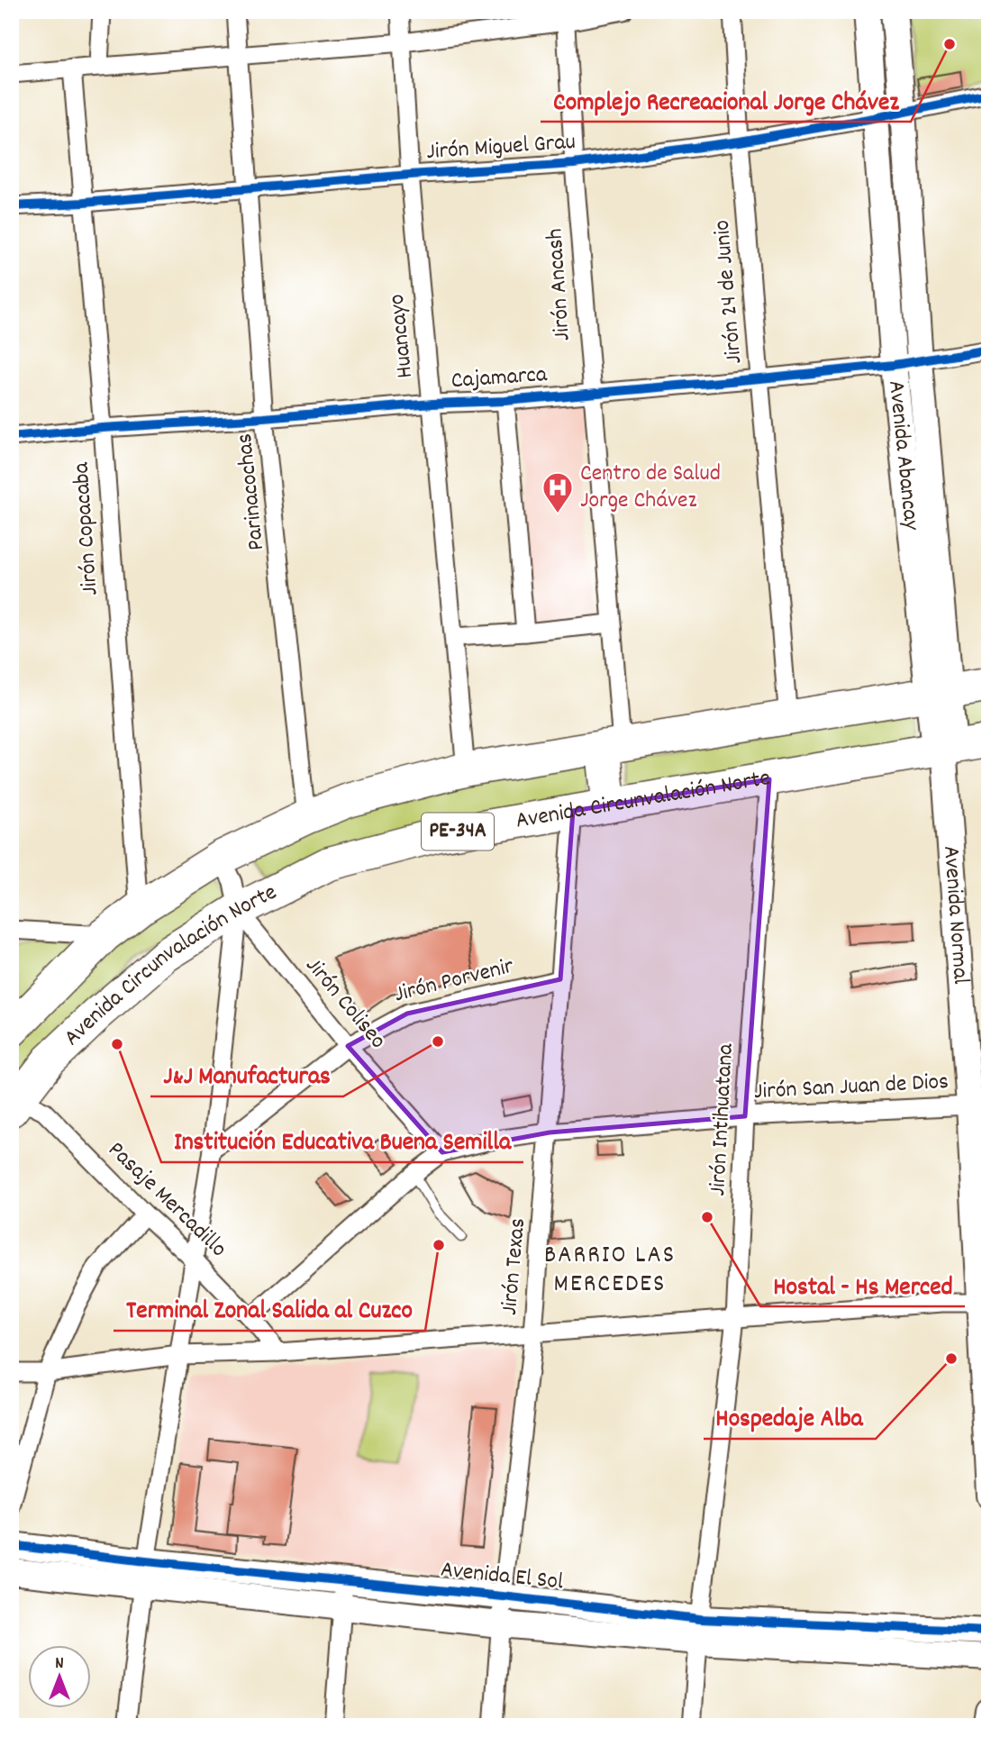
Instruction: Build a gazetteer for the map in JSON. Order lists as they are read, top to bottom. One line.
{"streets":{"highway":["Avenida Circunvalación Norte","PE-34A"],"street":["Jirón Miguel Grau","Jirón Ancash","Jirón 24 de Junio","Huancayo","Cajamarca","Avenida Abancay","Parinacochas","Jirón Copacaba","Avenida Normal","Jirón Porvenir","Jirón Coliseo","Jirón San Juan de Dios","Jirón Intihuatana","Pasaje Mercadillo","Jirón Texas","Avenida El Sol"]},"crossings":[["Jirón Miguel Grau","Jirón Ancash"],["Jirón Miguel Grau","Jirón 24 de Junio"],["Jirón Miguel Grau","Huancayo"],["Jirón Miguel Grau","Avenida Abancay"],["Jirón Miguel Grau","Parinacochas"],["Jirón Miguel Grau","Jirón Copacaba"],["Jirón Ancash","Cajamarca"],["Jirón Ancash","PE-34A"],["Jirón 24 de Junio","Cajamarca"],["Jirón 24 de Junio","PE-34A"],["Huancayo","Cajamarca"],["Huancayo","PE-34A"],["Cajamarca","Avenida Abancay"],["Cajamarca","Parinacochas"],["Cajamarca","Jirón Copacaba"],["Avenida Abancay","Avenida Circunvalación Norte"],["Avenida Abancay","PE-34A"],["Avenida Abancay","Avenida Normal"],["Parinacochas","PE-34A"],["Jirón Copacaba","PE-34A"],["Avenida Circunvalación Norte","Avenida Normal"],["Avenida Circunvalación Norte","Jirón Coliseo"],["Avenida Circunvalación Norte","Jirón Intihuatana"],["Avenida Circunvalación Norte","Pasaje Mercadillo"],["Avenida Circunvalación Norte","Jirón Texas"],["Avenida Normal","Jirón San Juan de Dios"],["Jirón Porvenir","Jirón Coliseo"],["Jirón Porvenir","Jirón Texas"],["Jirón Coliseo","Jirón San Juan de Dios"],["Jirón San Juan de Dios","Jirón Intihuatana"],["Jirón San Juan de Dios","Pasaje Mercadillo"],["Jirón San Juan de Dios","Jirón Texas"],["Jirón Intihuatana","Avenida El Sol"],["Jirón Texas","Avenida El Sol"]],"districts":["BARRIO LAS MERCEDES"],"places":{"other":["Complejo Recreacional Jorge Chávez","J&J Manufacturas","Institución Educativa Buena Semilla","Hostal - Hs Merced","Terminal Zonal Salida al Cuzco","Hospedaje Alba"],"hospital":["Centro de Salud Jorge Chávez"]},"north":"top"}
